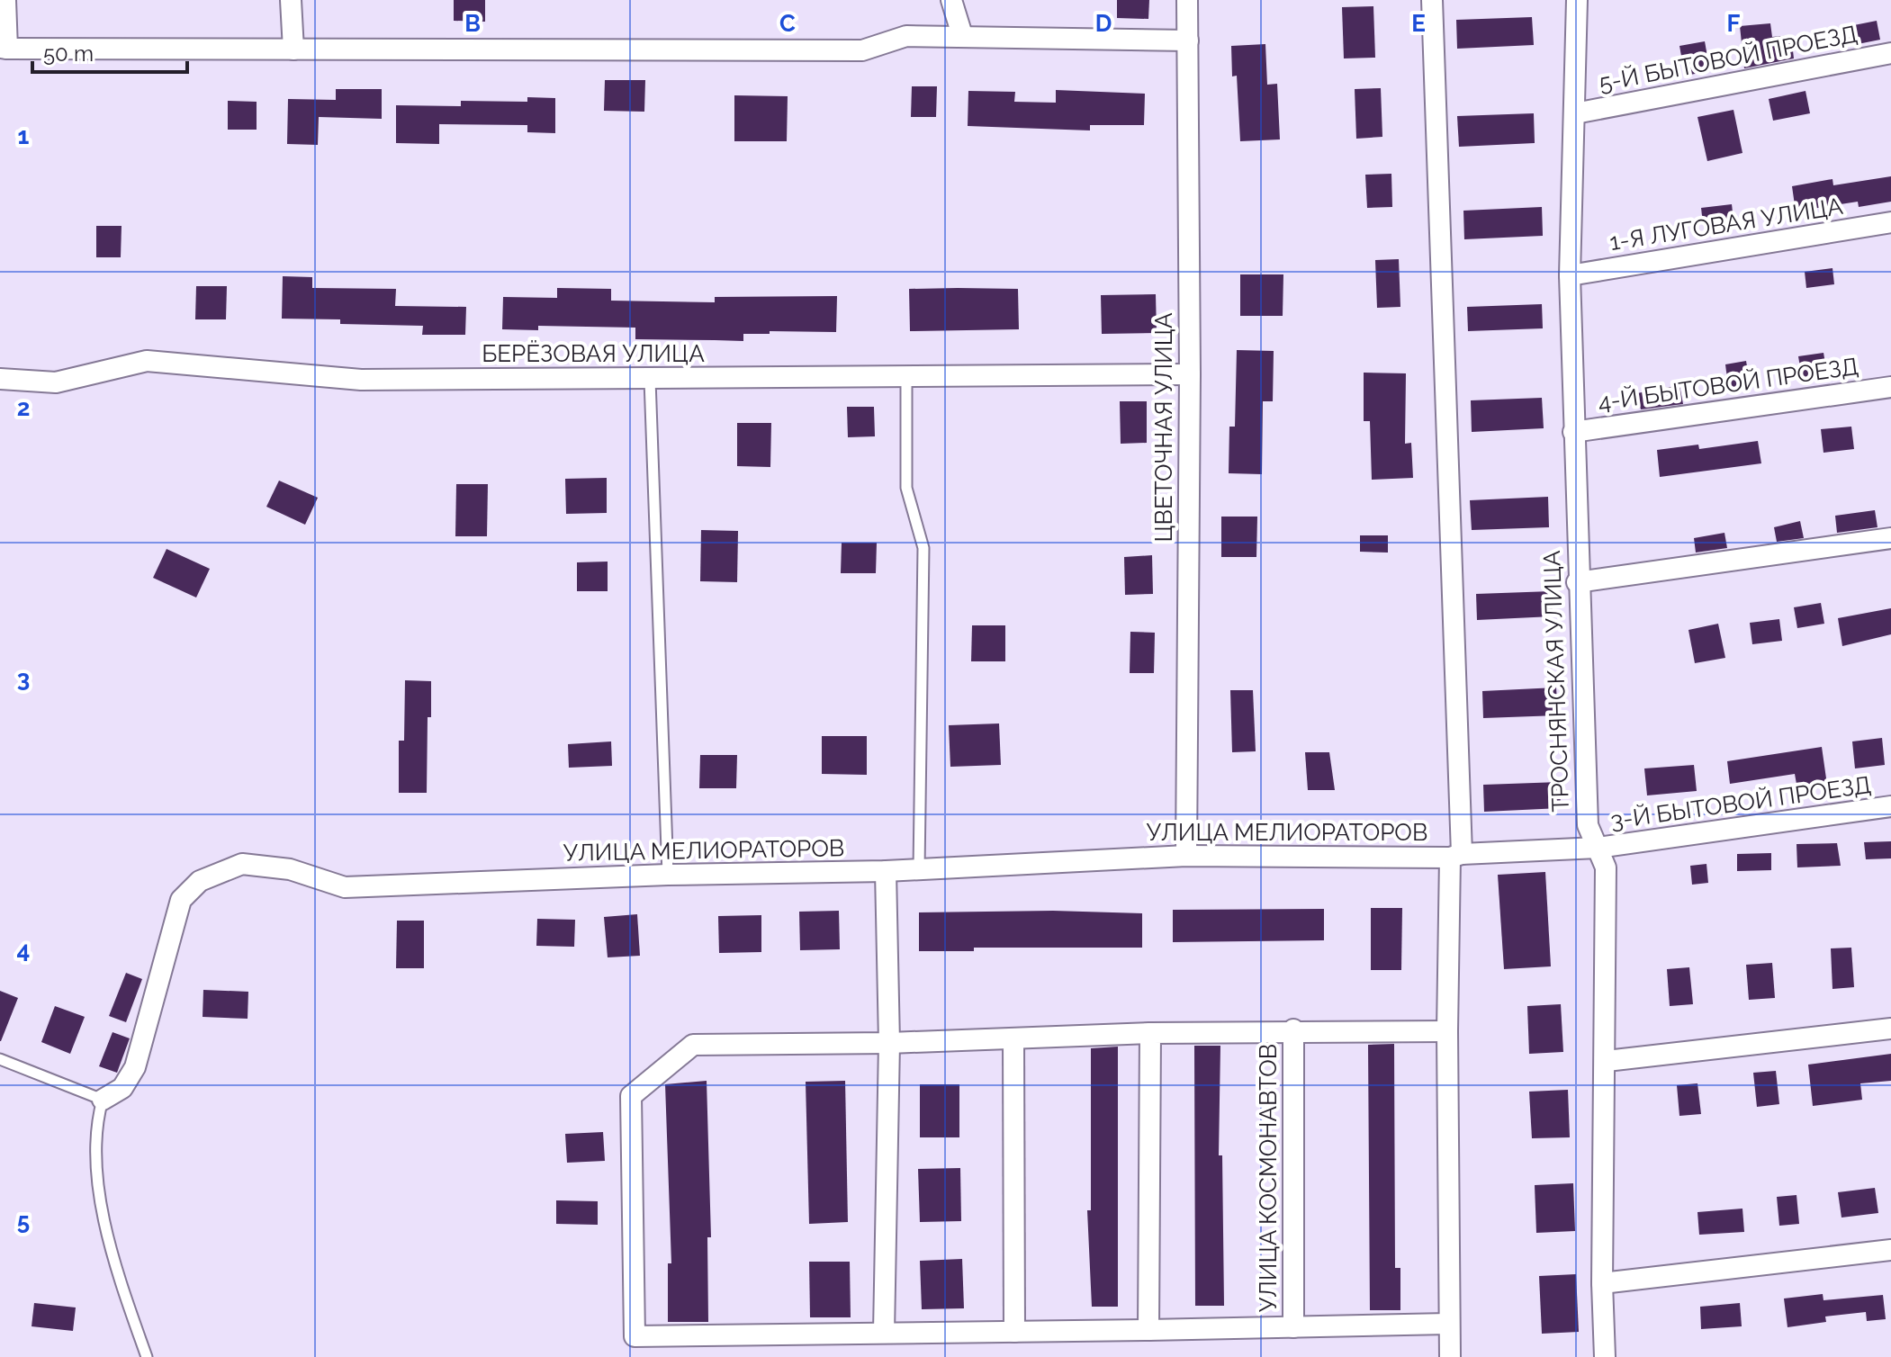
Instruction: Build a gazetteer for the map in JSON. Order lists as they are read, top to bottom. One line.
{"streets":{"street":["5-Й БЫТОВОЙ ПРОЕЗД","1-Я ЛУГОВАЯ УЛИЦА","БЕРЁЗОВАЯ УЛИЦА","4-Й БЫТОВОЙ ПРОЕЗД","ЦВЕТОЧНАЯ УЛИЦА","ТРОСНЯНСКАЯ УЛИЦА","3-Й БЫТОВОЙ ПРОЕЗД","УЛИЦА МЕЛИОРАТОРОВ","УЛИЦА КОСМОНАВТОВ"]},"crossings":[["5-Й БЫТОВОЙ ПРОЕЗД","ТРОСНЯНСКАЯ УЛИЦА"],["1-Я ЛУГОВАЯ УЛИЦА","ТРОСНЯНСКАЯ УЛИЦА"],["БЕРЁЗОВАЯ УЛИЦА","ЦВЕТОЧНАЯ УЛИЦА"],["4-Й БЫТОВОЙ ПРОЕЗД","ТРОСНЯНСКАЯ УЛИЦА"],["ЦВЕТОЧНАЯ УЛИЦА","УЛИЦА МЕЛИОРАТОРОВ"],["ТРОСНЯНСКАЯ УЛИЦА","3-Й БЫТОВОЙ ПРОЕЗД"],["3-Й БЫТОВОЙ ПРОЕЗД","УЛИЦА МЕЛИОРАТОРОВ"]],"scale_bar":"50 m","grid":{"columns":["B","C","D","E","F"],"rows":["1","2","3","4","5"]}}
